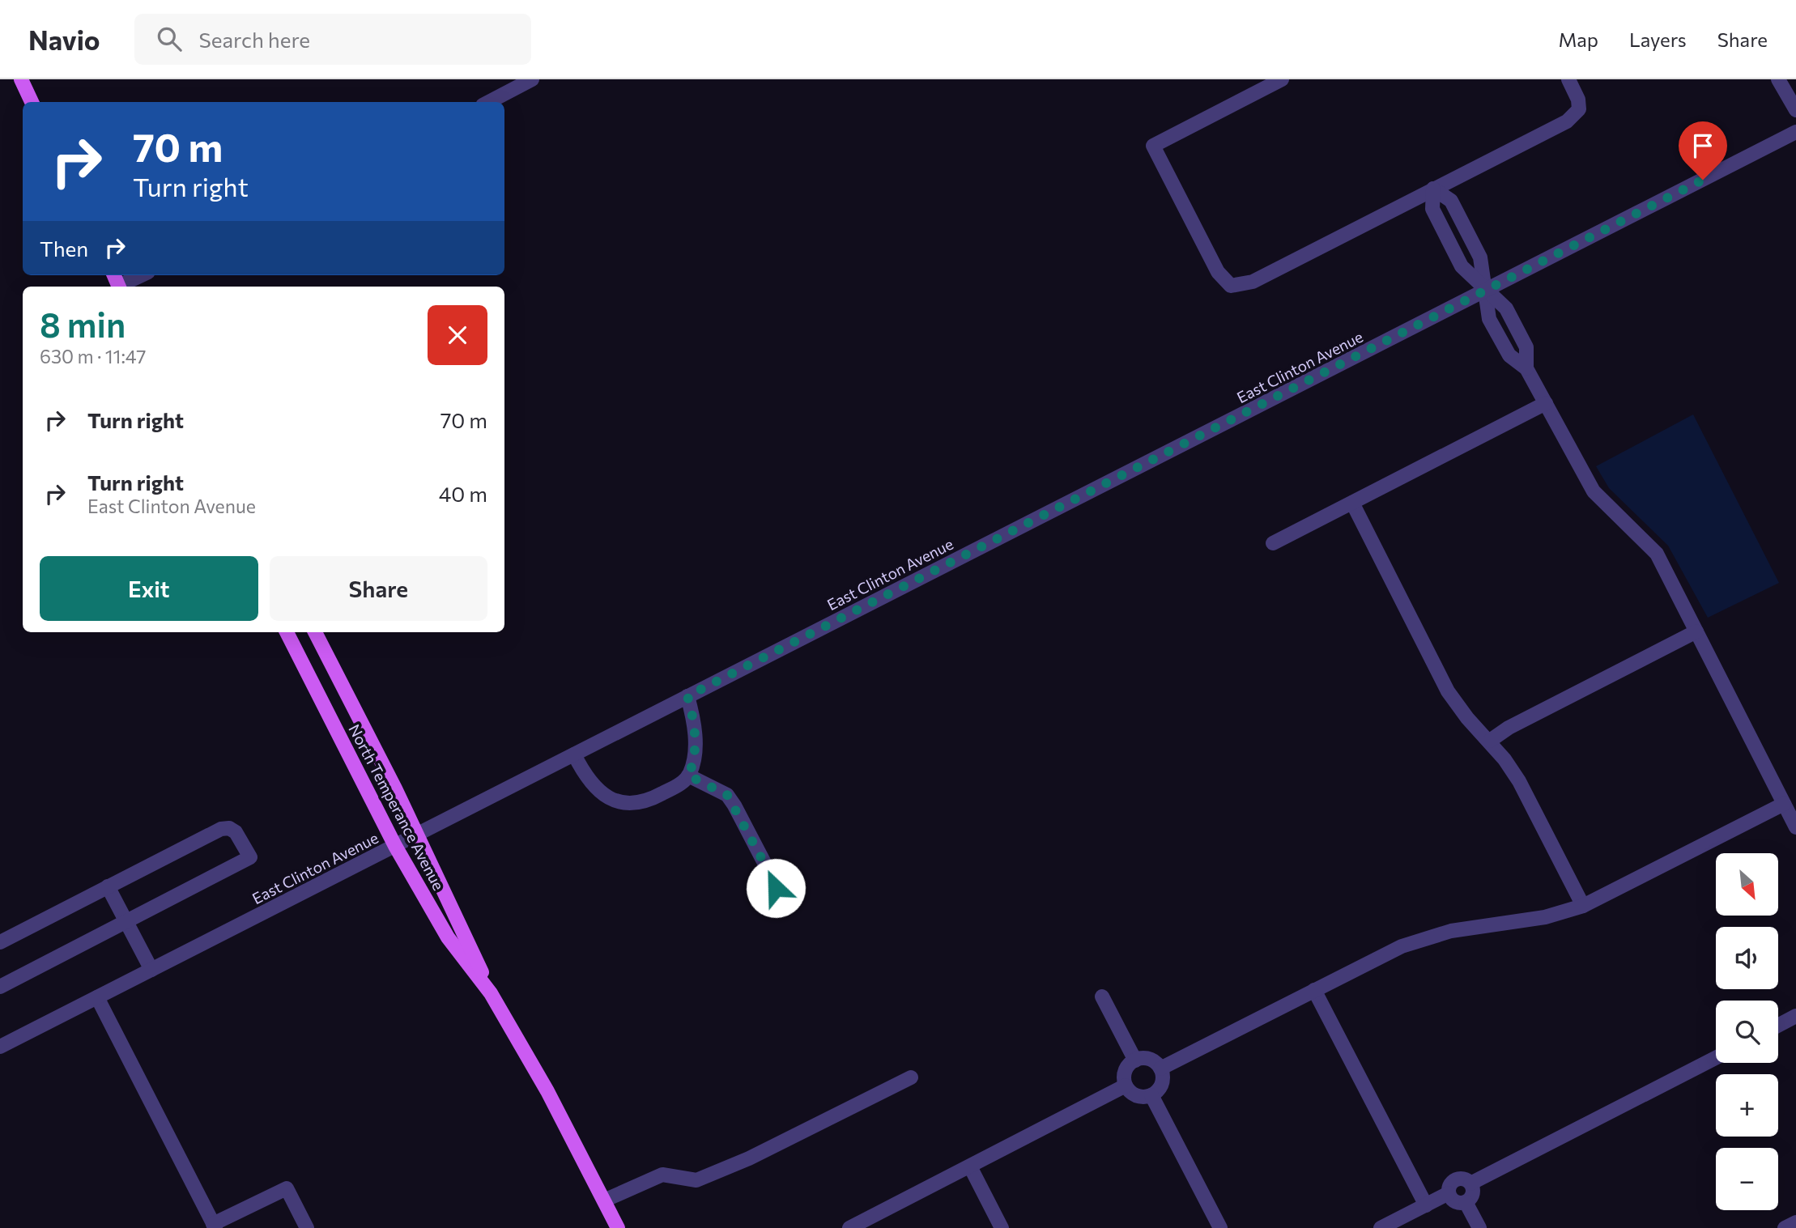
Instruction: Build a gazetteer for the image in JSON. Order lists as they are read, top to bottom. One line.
{"streets":{"main road":["North Temperance Avenue"],"street":["East Clinton Avenue"]},"crossings":[["East Clinton Avenue","North Temperance Avenue"]],"north":"bottom right","page":{"header":"Navio","search":"Search here","nav":["Map","Layers","Share"],"turn":["70 m","Turn right"],"then":"Then","heading":["8 min","630 m · 11:47"],"list":[{"name":"Turn right","value":"70 m"},{"name":"Turn right","note":"East Clinton Avenue","value":"40 m"}],"buttons":["Exit","Share"],"map_buttons":["+","−"]}}
